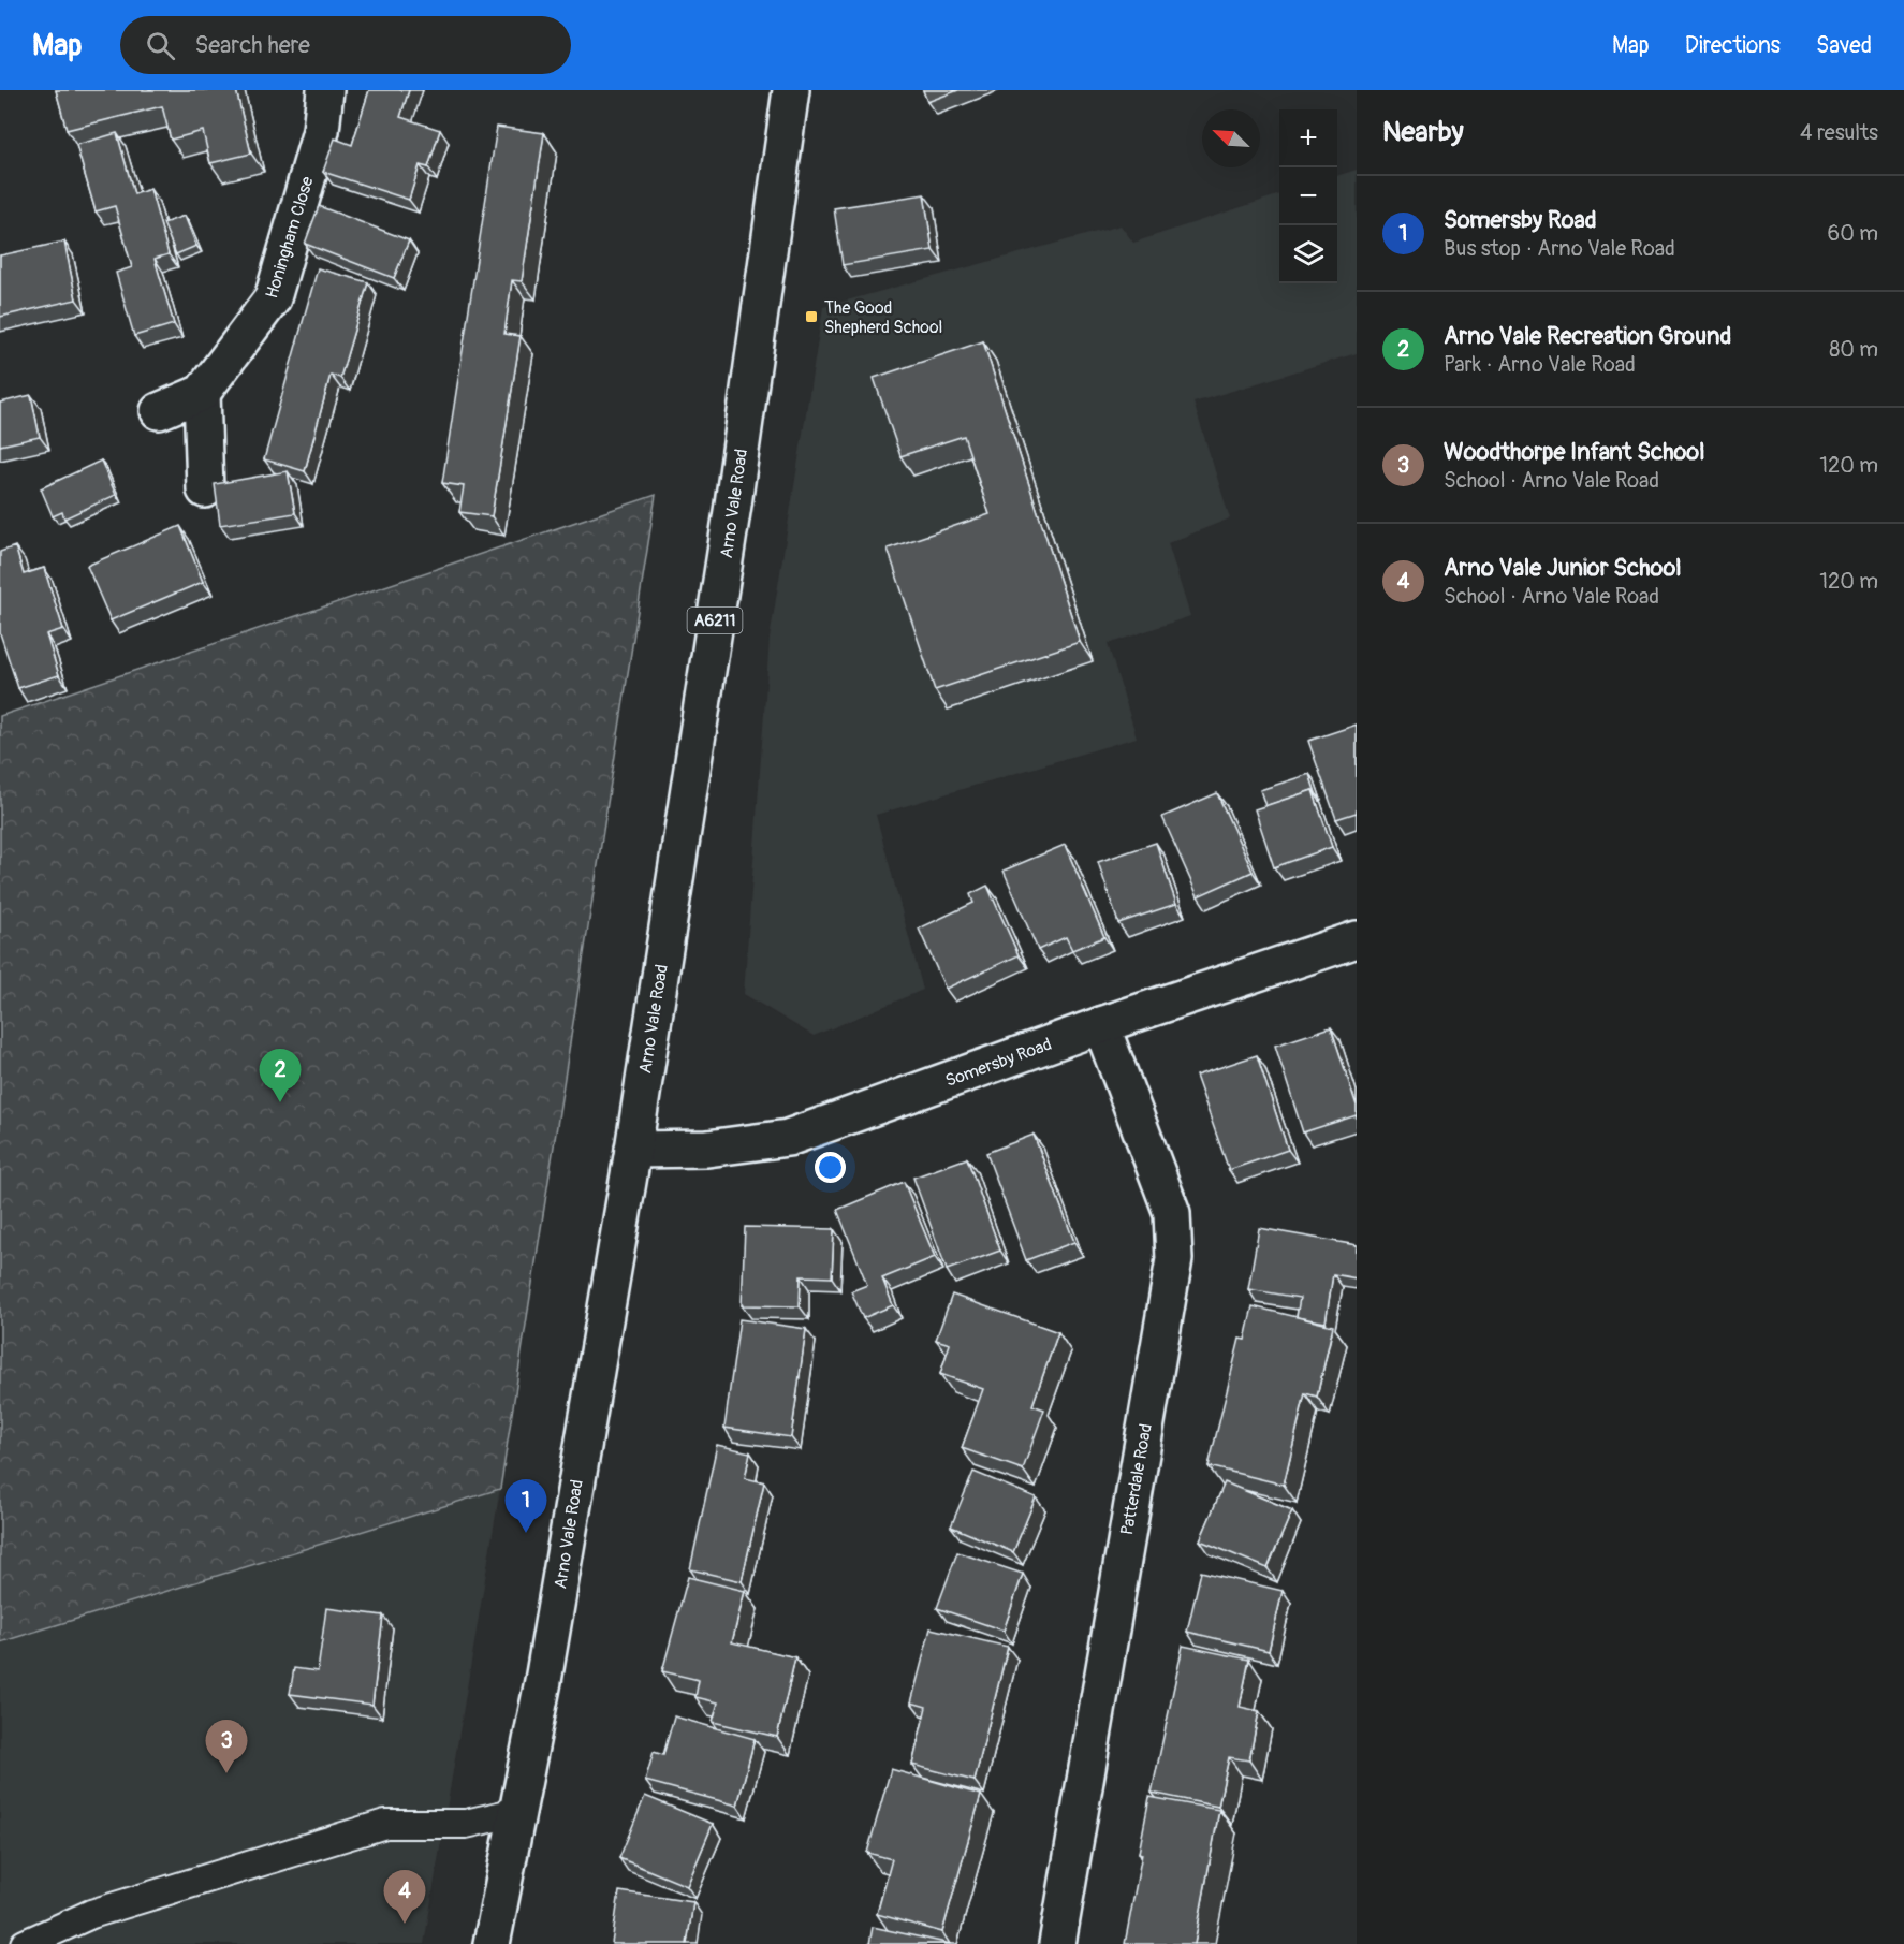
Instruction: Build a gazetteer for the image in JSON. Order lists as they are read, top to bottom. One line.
{"streets":{"street":["Honingham Close","Arno Vale Road","A6211","Somersby Road","Patterdale Road"]},"crossings":[["Arno Vale Road","Somersby Road"],["Somersby Road","Patterdale Road"]],"places":{"transit":["The Good Shepherd School"]},"north":"top left","page":{"header":"Map","search":"Search here","nav":["Map","Directions","Saved"],"heading":["Nearby","4 results"],"map_buttons":["+","−"],"list":[{"mark":"1","name":"Somersby Road","note":"Bus stop · Arno Vale Road","value":"60 m"},{"mark":"2","name":"Arno Vale Recreation Ground","note":"Park · Arno Vale Road","value":"80 m"},{"mark":"3","name":"Woodthorpe Infant School","note":"School · Arno Vale Road","value":"120 m"},{"mark":"4","name":"Arno Vale Junior School","note":"School · Arno Vale Road","value":"120 m"}],"pins":["2","1","3","4"]}}
